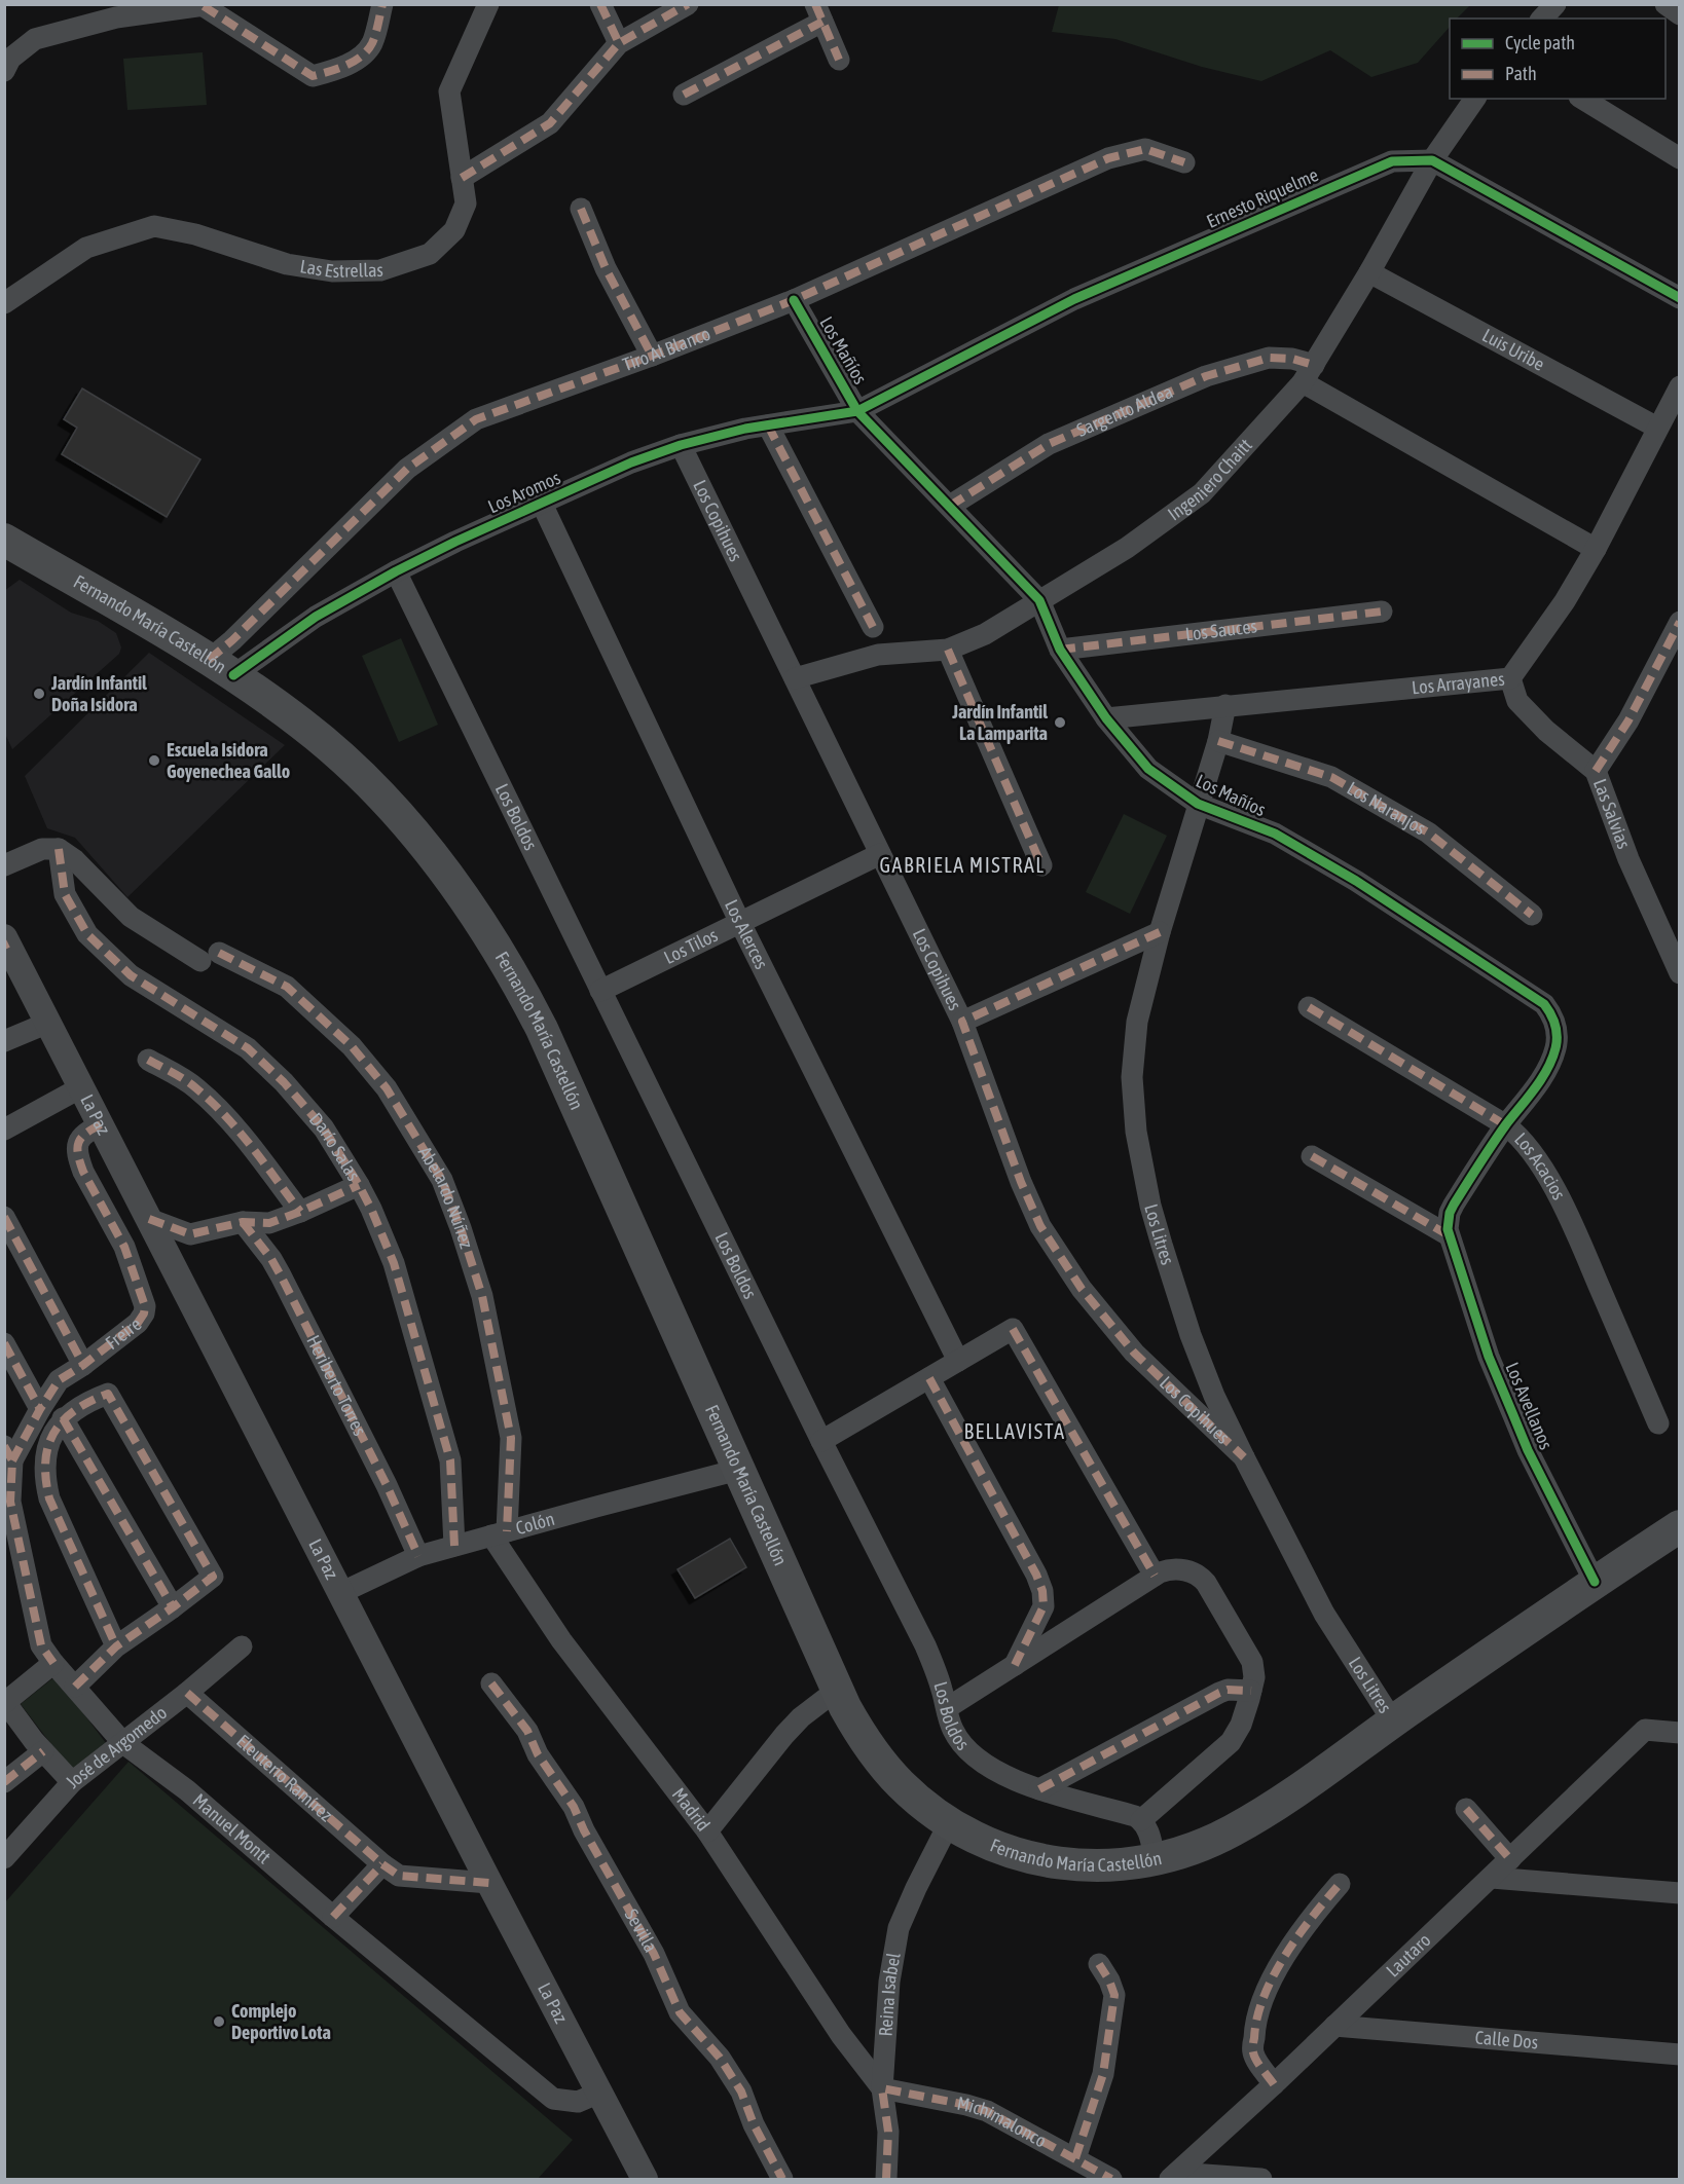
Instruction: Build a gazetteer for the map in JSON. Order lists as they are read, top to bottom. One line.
{"streets":{"main road":["Fernando María Castellón"],"street":["Ernesto Riquelme","Las Estrellas","Tiro Al Blanco","Luis Uribe","Los Mañíos","Sargento Aldea","Ingeniero Chaitt","Los Aromos","Los Copihues","Los Sauces","Los Arrayanes","Los Naranjos","Las Salvias","Los Boldos","Los Alerces","Los Tilos","La Paz","Darío Salas","Los Acacios","Abelardo Núñez","Los Litres","Freire","Heriberto Torres","Los Avellanos","Colón","José de Argomedo","Eleuterio Ramírez","Madrid","Manuel Montt","Sevilla","Lautaro","Reina Isabel","Calle Dos","Michimalonco"]},"crossings":[["Ernesto Riquelme","Los Mañíos"],["Ernesto Riquelme","Ingeniero Chaitt"],["Ernesto Riquelme","Los Aromos"],["Tiro Al Blanco","Los Mañíos"],["Tiro Al Blanco","Los Aromos"],["Tiro Al Blanco","Fernando María Castellón"],["Luis Uribe","Ingeniero Chaitt"],["Luis Uribe","Los Arrayanes"],["Los Mañíos","Sargento Aldea"],["Los Mañíos","Ingeniero Chaitt"],["Los Mañíos","Los Aromos"],["Los Mañíos","Los Sauces"],["Los Mañíos","Los Arrayanes"],["Los Mañíos","Los Acacios"],["Los Mañíos","Los Litres"],["Los Mañíos","Los Avellanos"],["Sargento Aldea","Ingeniero Chaitt"],["Sargento Aldea","Los Arrayanes"],["Ingeniero Chaitt","Los Copihues"],["Los Aromos","Los Copihues"],["Los Aromos","Fernando María Castellón"],["Los Aromos","Los Boldos"],["Los Aromos","Los Alerces"],["Los Copihues","Los Tilos"],["Los Copihues","Los Litres"],["Fernando María Castellón","Los Litres"],["Fernando María Castellón","Los Avellanos"],["Fernando María Castellón","Colón"],["Fernando María Castellón","Reina Isabel"],["Los Arrayanes","Las Salvias"],["Los Arrayanes","Los Litres"],["Los Naranjos","Los Litres"],["Los Boldos","Los Tilos"],["Los Alerces","Los Tilos"],["La Paz","Freire"],["La Paz","Colón"],["La Paz","Eleuterio Ramírez"],["La Paz","Manuel Montt"],["Darío Salas","Abelardo Núñez"],["Darío Salas","Colón"],["Abelardo Núñez","Colón"],["Abelardo Núñez","Madrid"],["Freire","Manuel Montt"],["Heriberto Torres","Colón"],["Colón","Madrid"],["José de Argomedo","Eleuterio Ramírez"],["José de Argomedo","Manuel Montt"],["Madrid","Reina Isabel"],["Madrid","Michimalonco"],["Lautaro","Calle Dos"],["Reina Isabel","Michimalonco"]],"districts":["GABRIELA MISTRAL","BELLAVISTA"],"places":["Jardín Infantil Doña Isidora","Jardín Infantil La Lamparita","Escuela Isidora Goyenechea Gallo","Complejo Deportivo Lota"],"legend":["Cycle path","Path"]}
